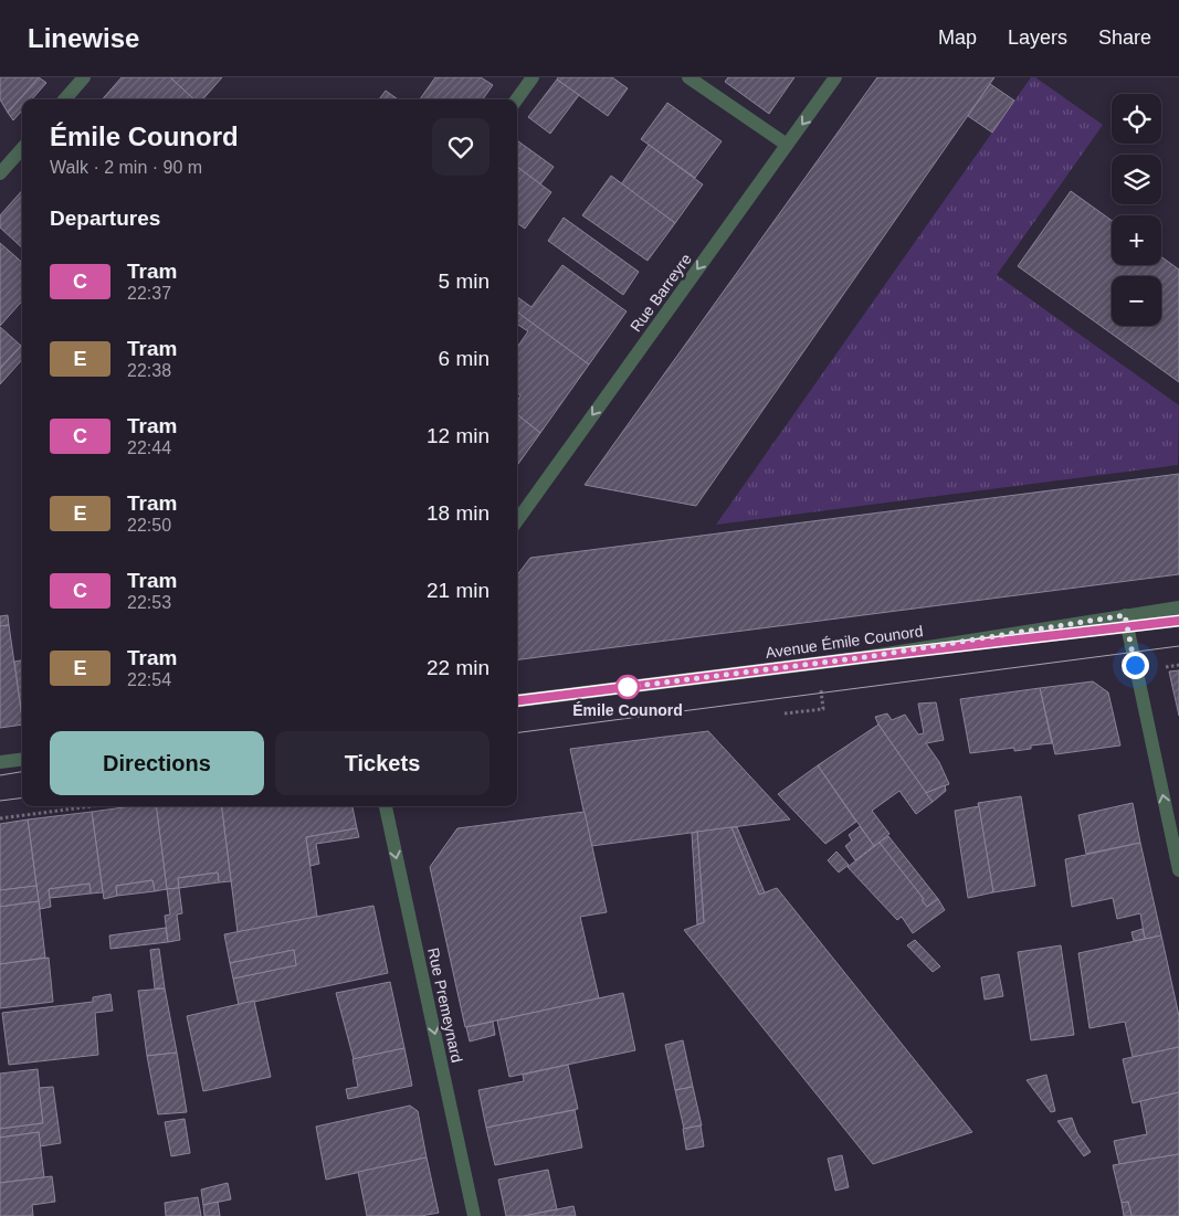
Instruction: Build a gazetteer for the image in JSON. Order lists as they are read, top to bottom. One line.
{"streets":{"street":["Rue Barreyre","Avenue Émile Counord","Rue Premeynard"]},"one_way":["Rue Barreyre","Rue Premeynard"],"places":["Émile Counord"],"lines":["tram line C"],"page":{"header":"Linewise","nav":["Map","Layers","Share"],"map_buttons":["+","−"],"heading":[["Émile Counord","Walk · 2 min · 90 m"],"Departures"],"list":[{"mark":"C","name":"Tram","note":"22:37","value":"5 min"},{"mark":"E","name":"Tram","note":"22:38","value":"6 min"},{"mark":"C","name":"Tram","note":"22:44","value":"12 min"},{"mark":"E","name":"Tram","note":"22:50","value":"18 min"},{"mark":"C","name":"Tram","note":"22:53","value":"21 min"},{"mark":"E","name":"Tram","note":"22:54","value":"22 min"}],"buttons":["Directions","Tickets"]}}
